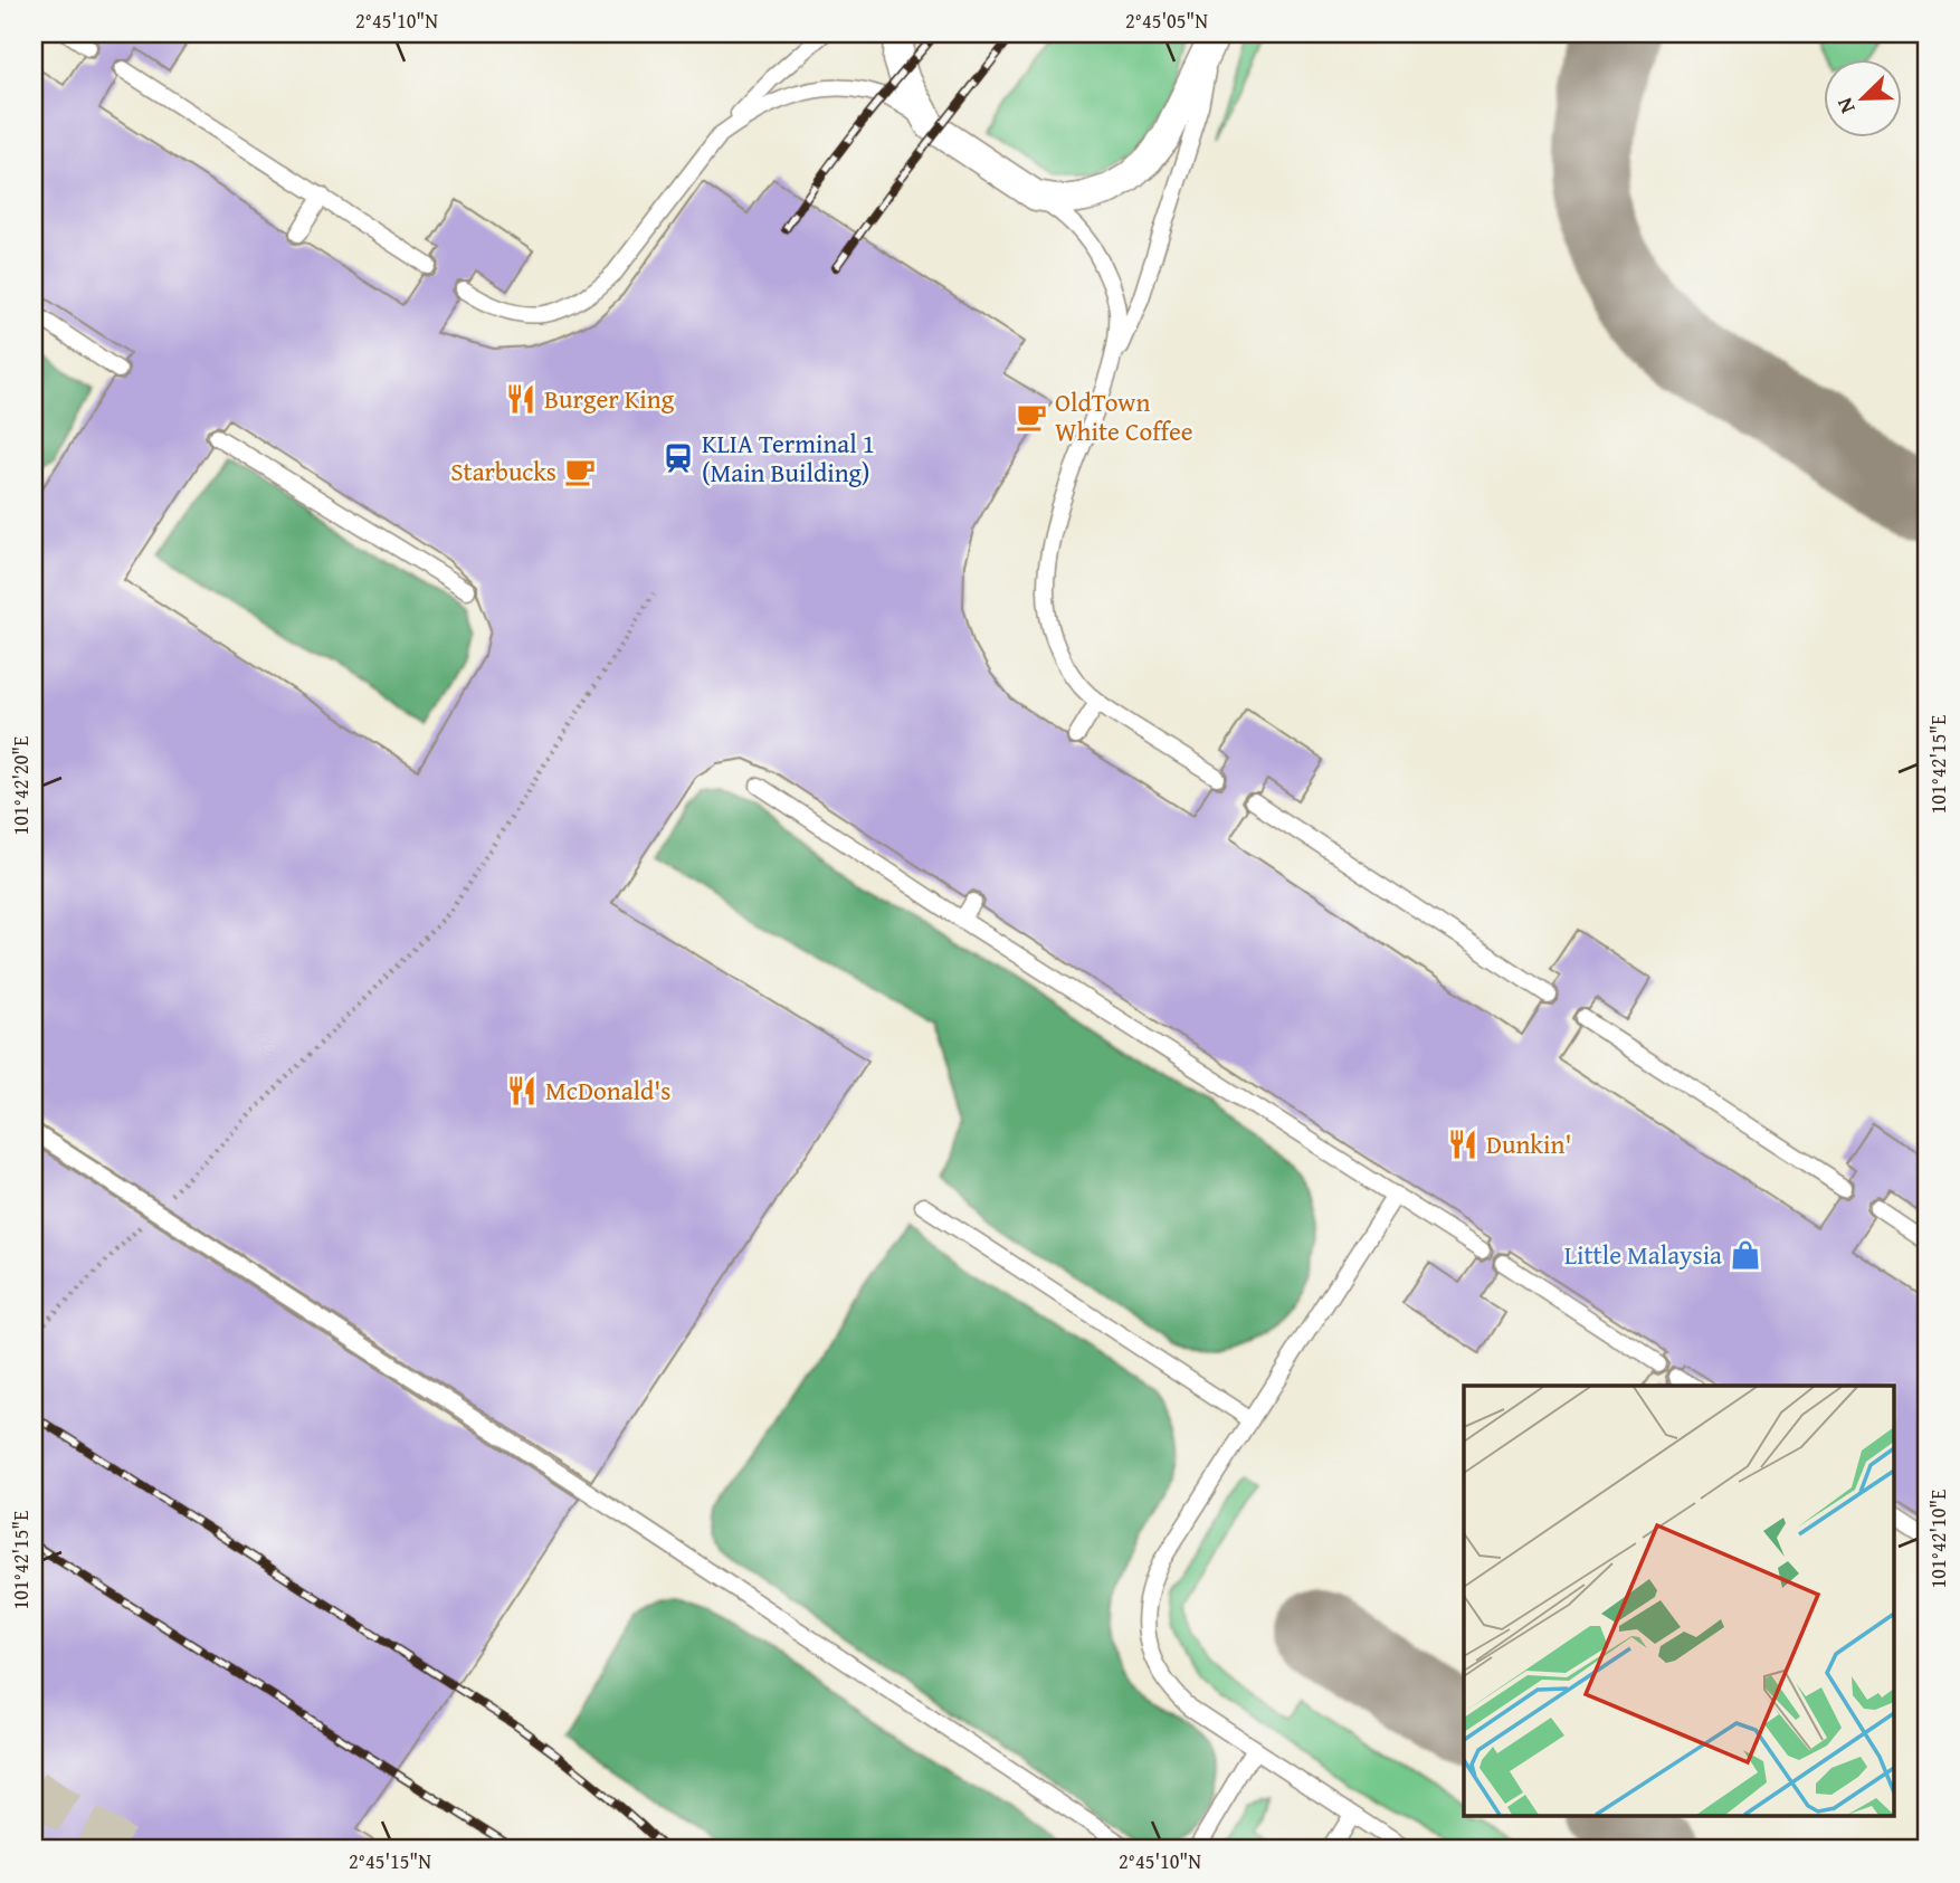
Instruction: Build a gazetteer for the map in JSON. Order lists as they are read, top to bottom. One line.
{"places":{"restaurant":["Burger King","McDonald's","Dunkin'"],"cafe":["OldTown White Coffee","Starbucks"],"station":["KLIA Terminal 1 (Main Building)"],"shop":["Little Malaysia"]},"north":"bottom left","coordinates":["2°45'10\"N","2°45'05\"N","101°42'15\"E","101°42'20\"E","101°42'10\"E","2°45'15\"N"]}
